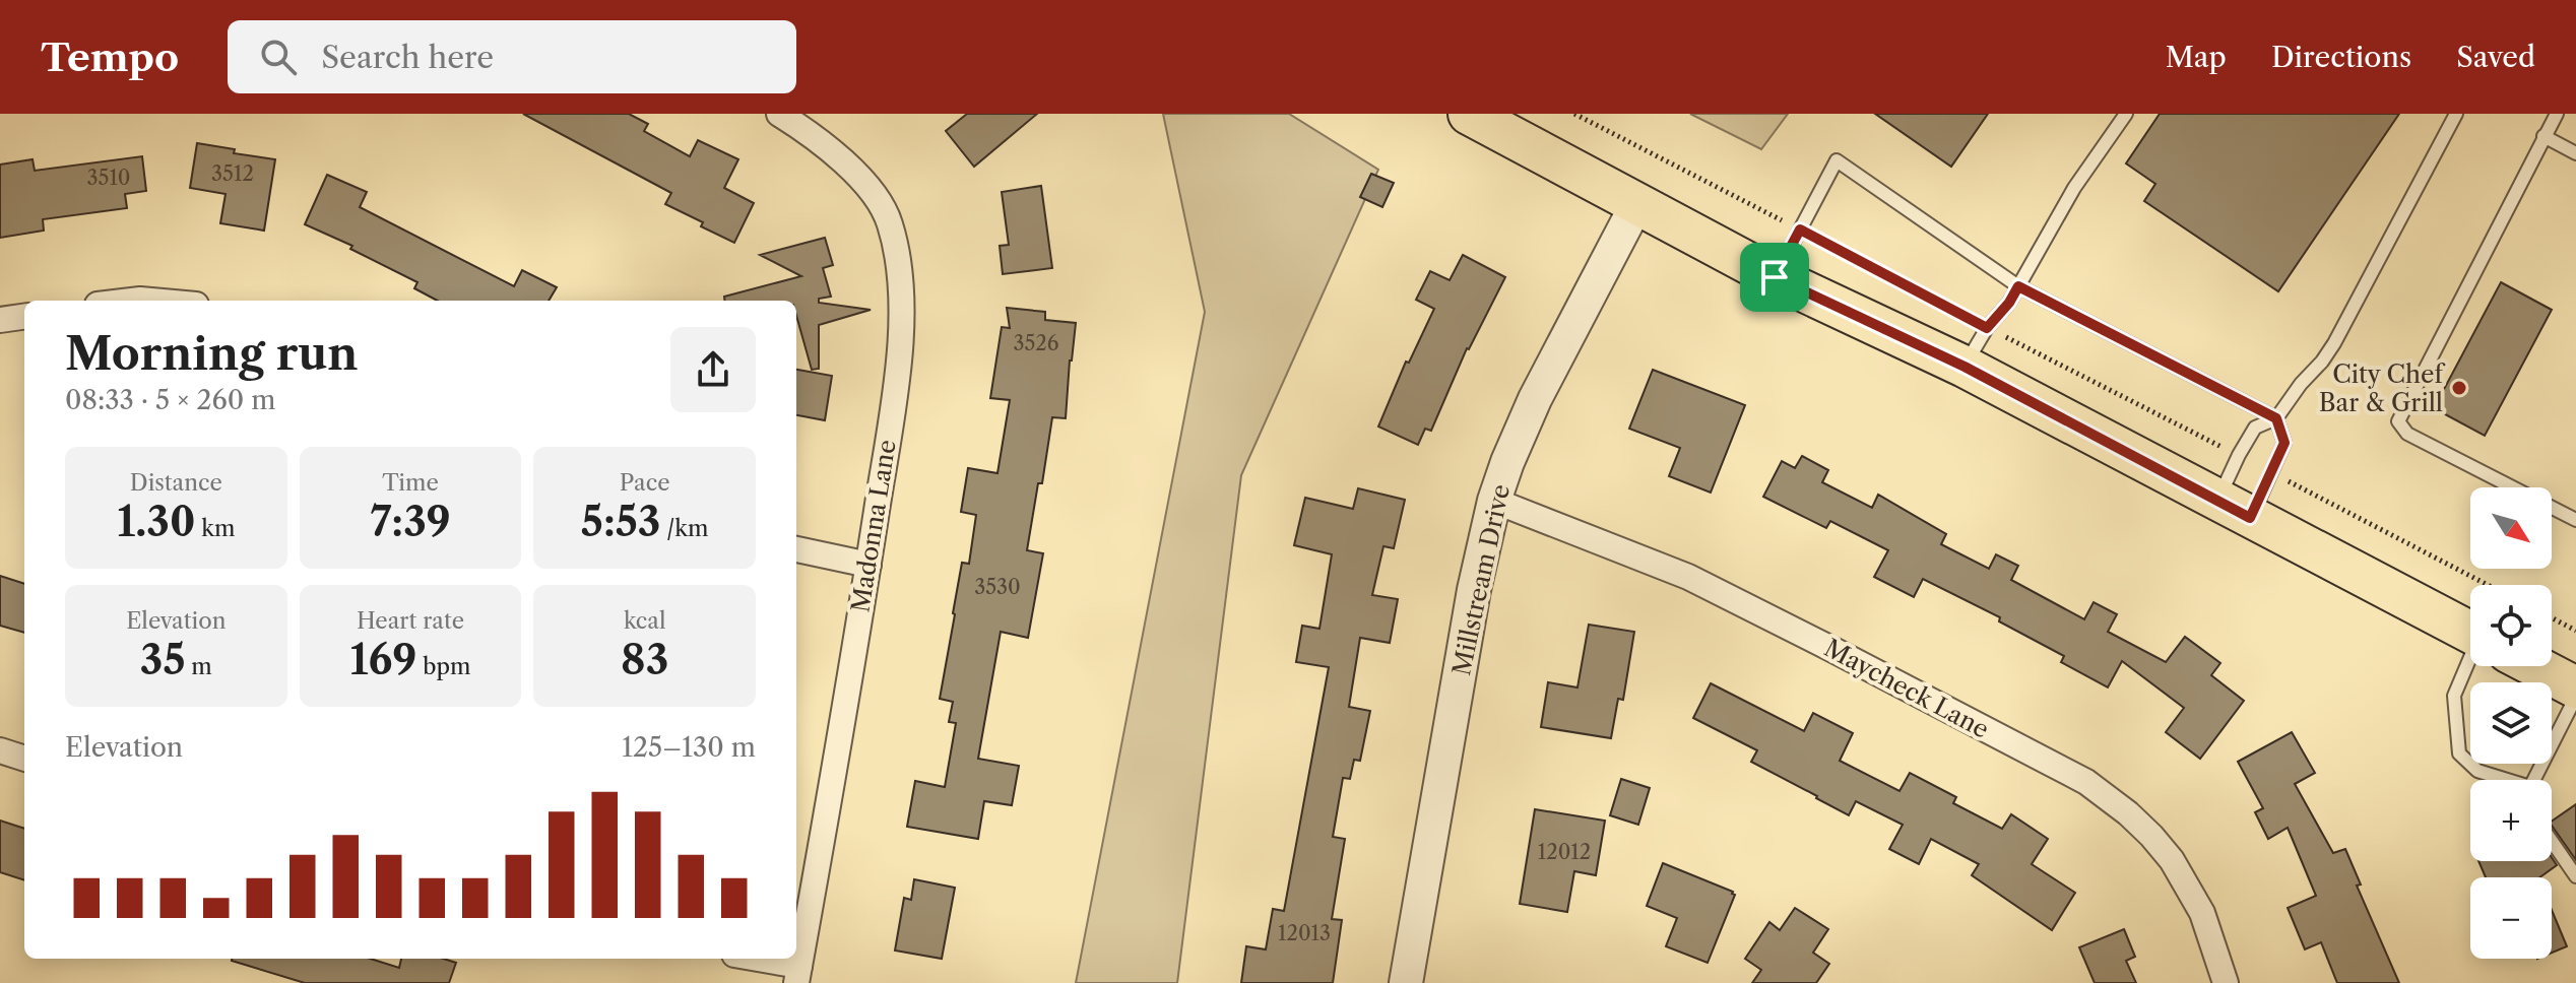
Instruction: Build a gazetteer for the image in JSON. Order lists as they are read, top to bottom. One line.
{"streets":{"street":["Madonna Lane","Millstream Drive","Maycheck Lane"]},"crossings":[["Millstream Drive","Maycheck Lane"]],"places":["City Chef Bar & Grill"],"house_numbers":["3512","3510","3526","3530","12012","12013"],"north":"bottom right","page":{"header":"Tempo","search":"Search here","nav":["Map","Directions","Saved"],"heading":["Morning run","08:33 · 5 × 260 m"],"stats":[["Distance","1.30 km"],["Time","7:39"],["Pace","5:53 /km"],["Elevation","35 m"],["Heart rate","169 bpm"],["kcal","83"]],"map_buttons":["+","−"],"chart":["Elevation","125–130 m"]}}
